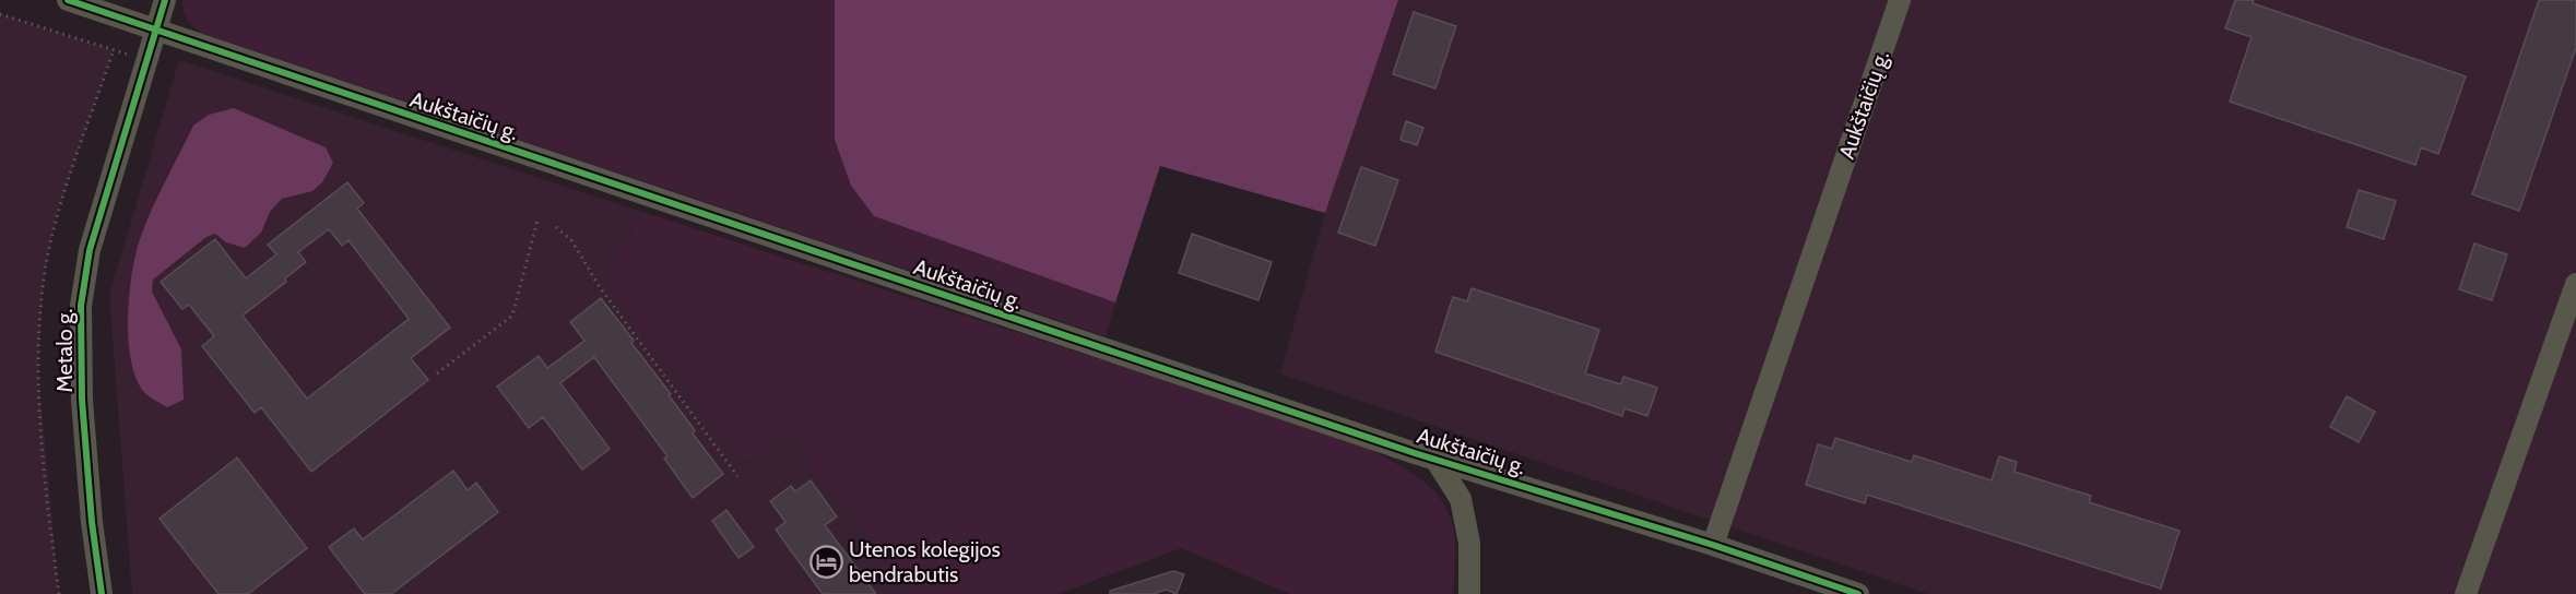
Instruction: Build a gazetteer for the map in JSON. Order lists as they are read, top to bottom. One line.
{"streets":{"street":["Aukštaičių g.","Metalo g."]},"crossings":[["Aukštaičių g.","Metalo g."]],"places":{"hotel":["Utenos kolegijos bendrabutis"]}}
